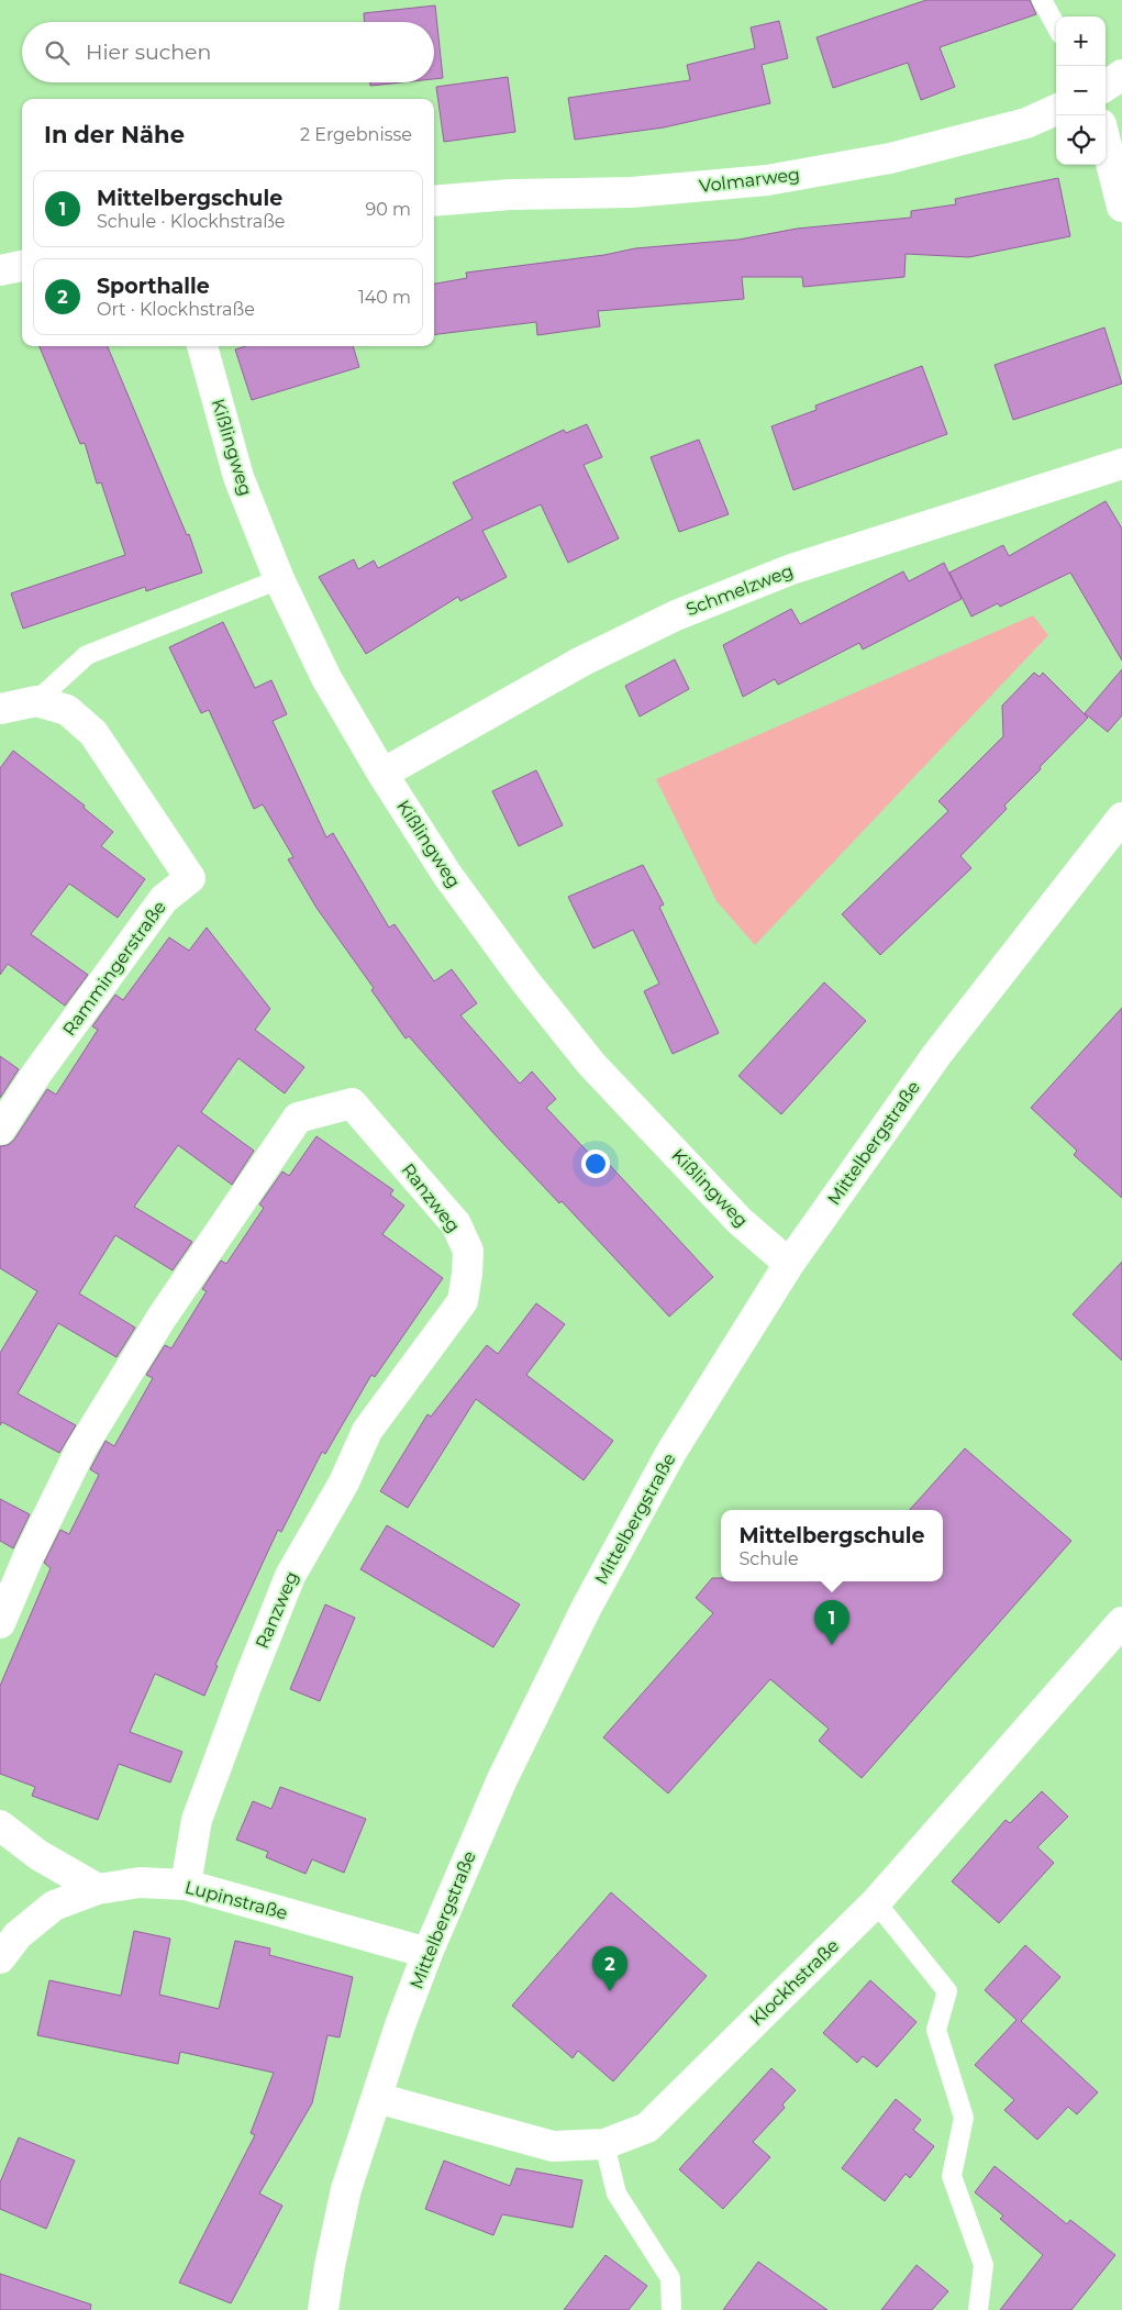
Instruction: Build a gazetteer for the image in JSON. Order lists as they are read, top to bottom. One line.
{"streets":{"street":["Volmarweg","Kißlingweg","Schmelzweg","Rammingerstraße","Mittelbergstraße","Ranzweg","Lupinstraße","Klockhstraße"]},"crossings":[["Kißlingweg","Schmelzweg"],["Kißlingweg","Mittelbergstraße"],["Mittelbergstraße","Lupinstraße"],["Mittelbergstraße","Klockhstraße"],["Ranzweg","Lupinstraße"]],"page":{"map_buttons":["+","−"],"search":"Hier suchen","heading":["In der Nähe","2 Ergebnisse"],"list":[{"mark":"1","name":"Mittelbergschule","note":"Schule · Klockhstraße","value":"90 m"},{"mark":"2","name":"Sporthalle","note":"Ort · Klockhstraße","value":"140 m"}],"popup":["Mittelbergschule","Schule"],"pins":["1","2"]}}
